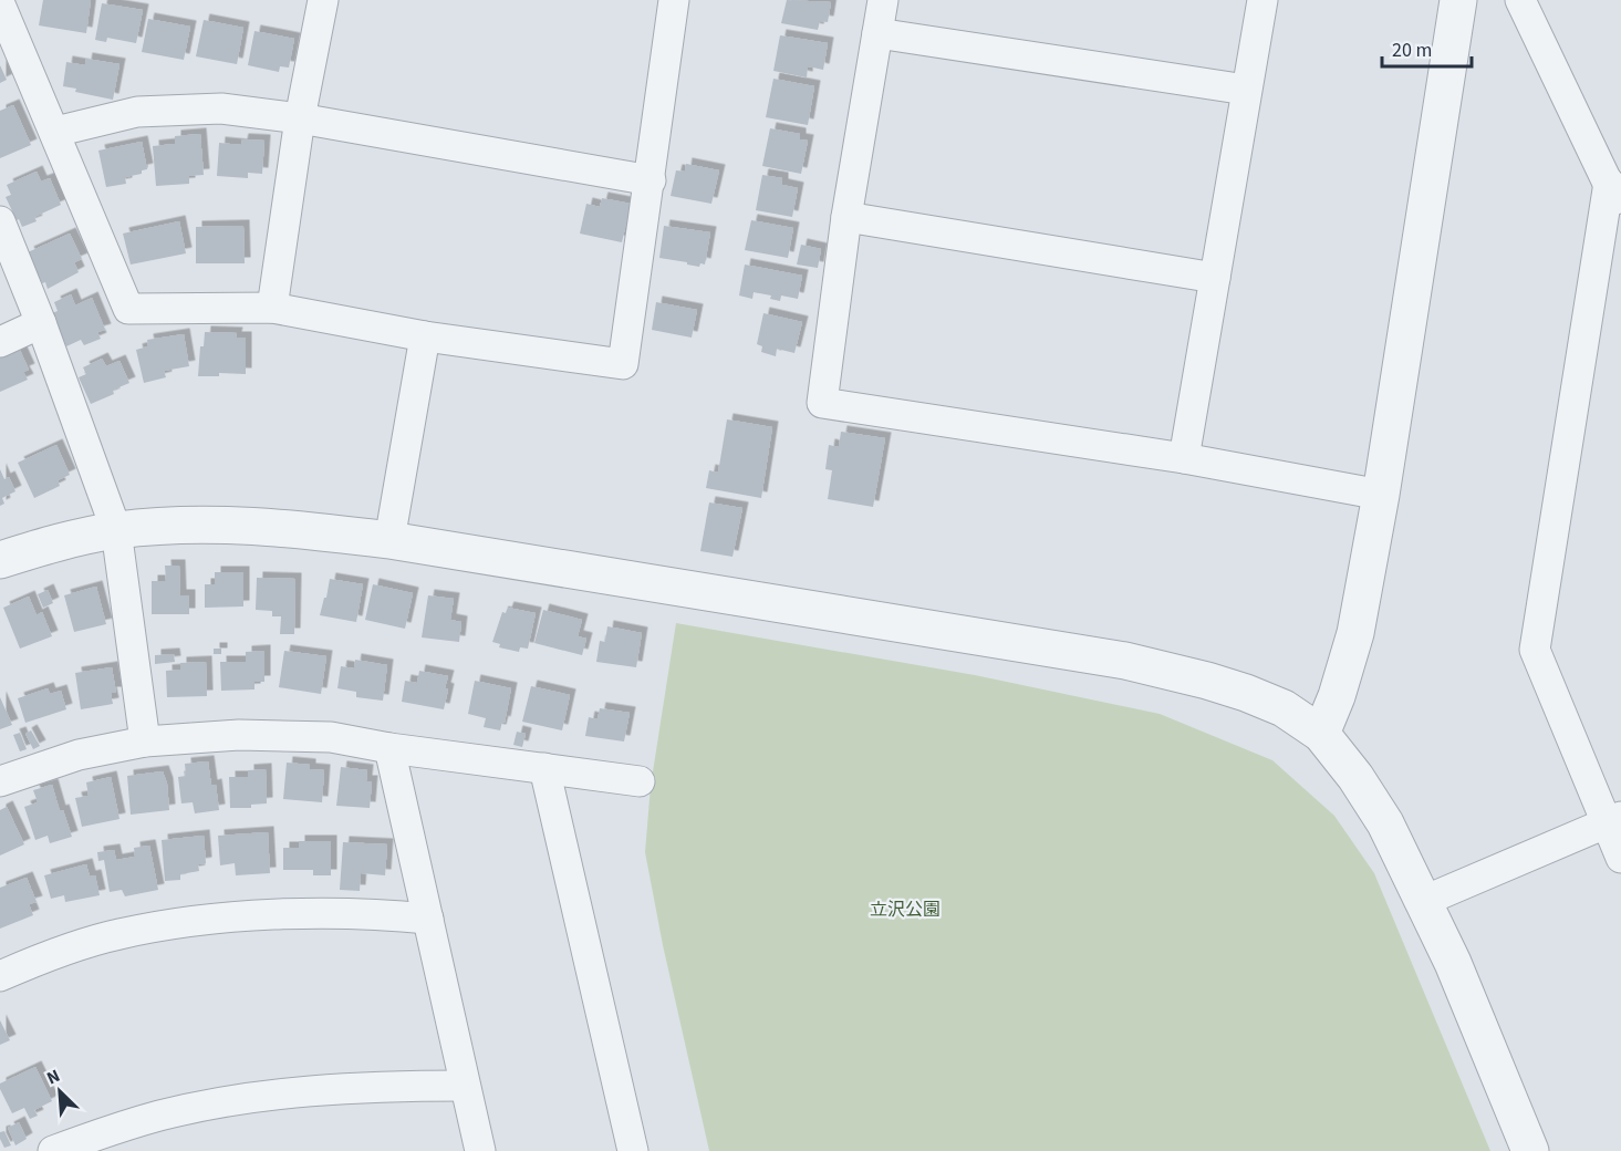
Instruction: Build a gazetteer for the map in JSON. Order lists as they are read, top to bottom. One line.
{"parks":["立沢公園"],"scale_bar":"20 m","north":"top left"}
